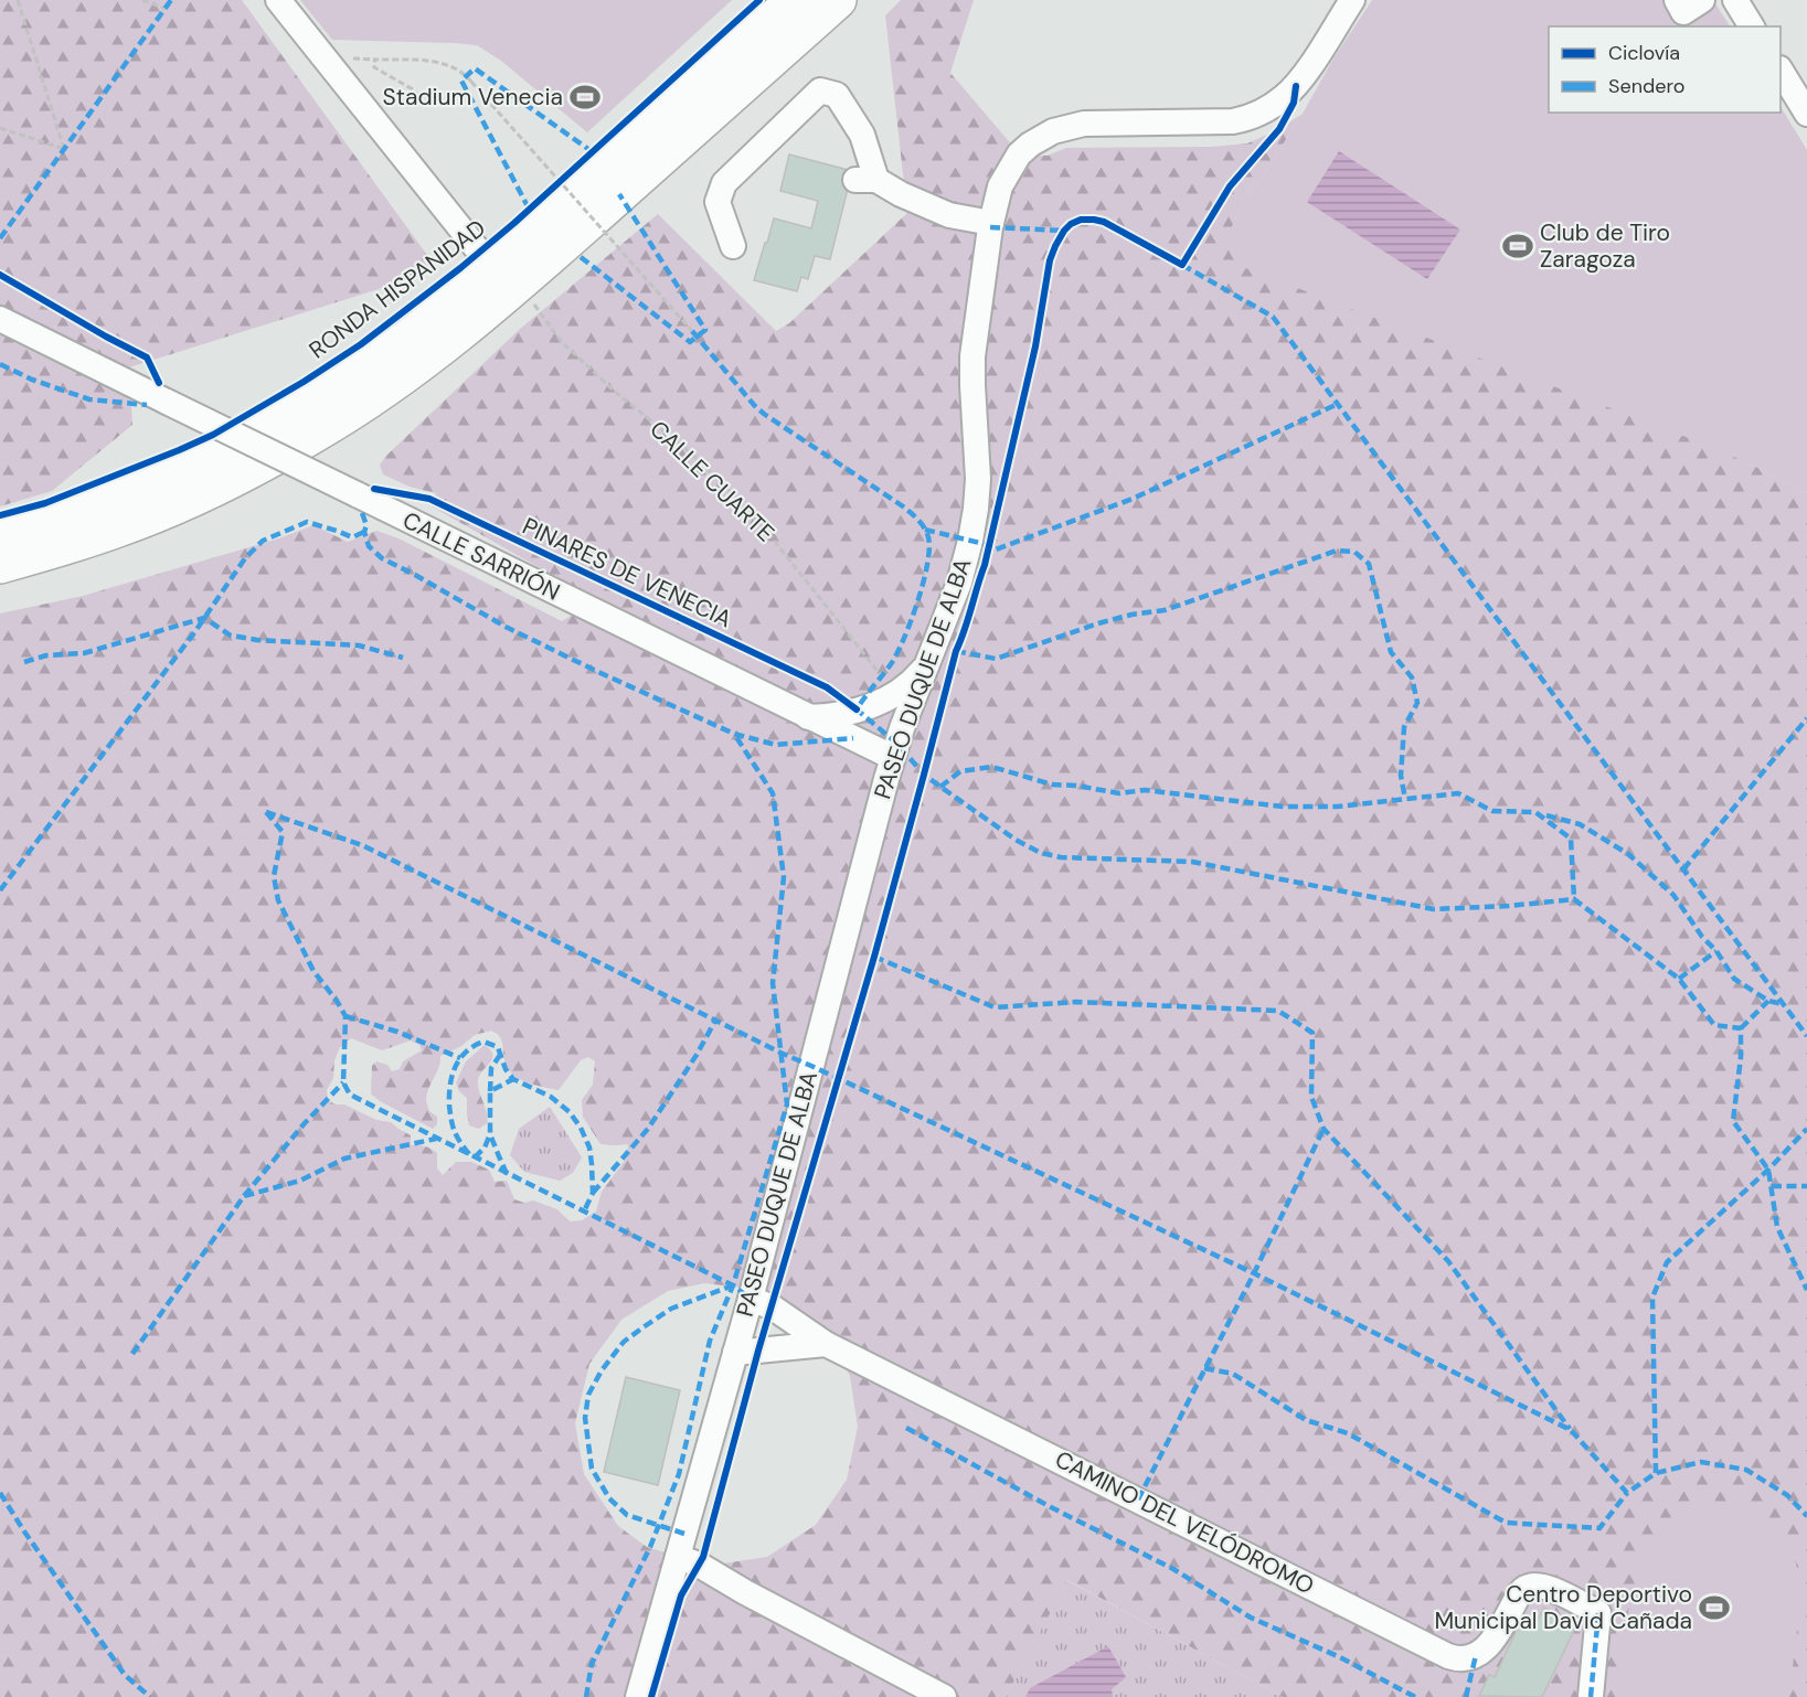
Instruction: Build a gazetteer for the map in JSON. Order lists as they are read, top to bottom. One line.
{"streets":{"highway":["RONDA HISPANIDAD"],"street":["CALLE SARRIÓN","PASEO DUQUE DE ALBA","CAMINO DEL VELÓDROMO"],"path":["CALLE CUARTE"],"cycle path":["PINARES DE VENECIA"]},"crossings":[["RONDA HISPANIDAD","CALLE CUARTE"],["CALLE SARRIÓN","PASEO DUQUE DE ALBA"],["PASEO DUQUE DE ALBA","CAMINO DEL VELÓDROMO"]],"places":{"sports":["Stadium Venecia","Club de Tiro Zaragoza","Centro Deportivo Municipal David Cañada"]},"legend":["Ciclovía","Sendero"]}
